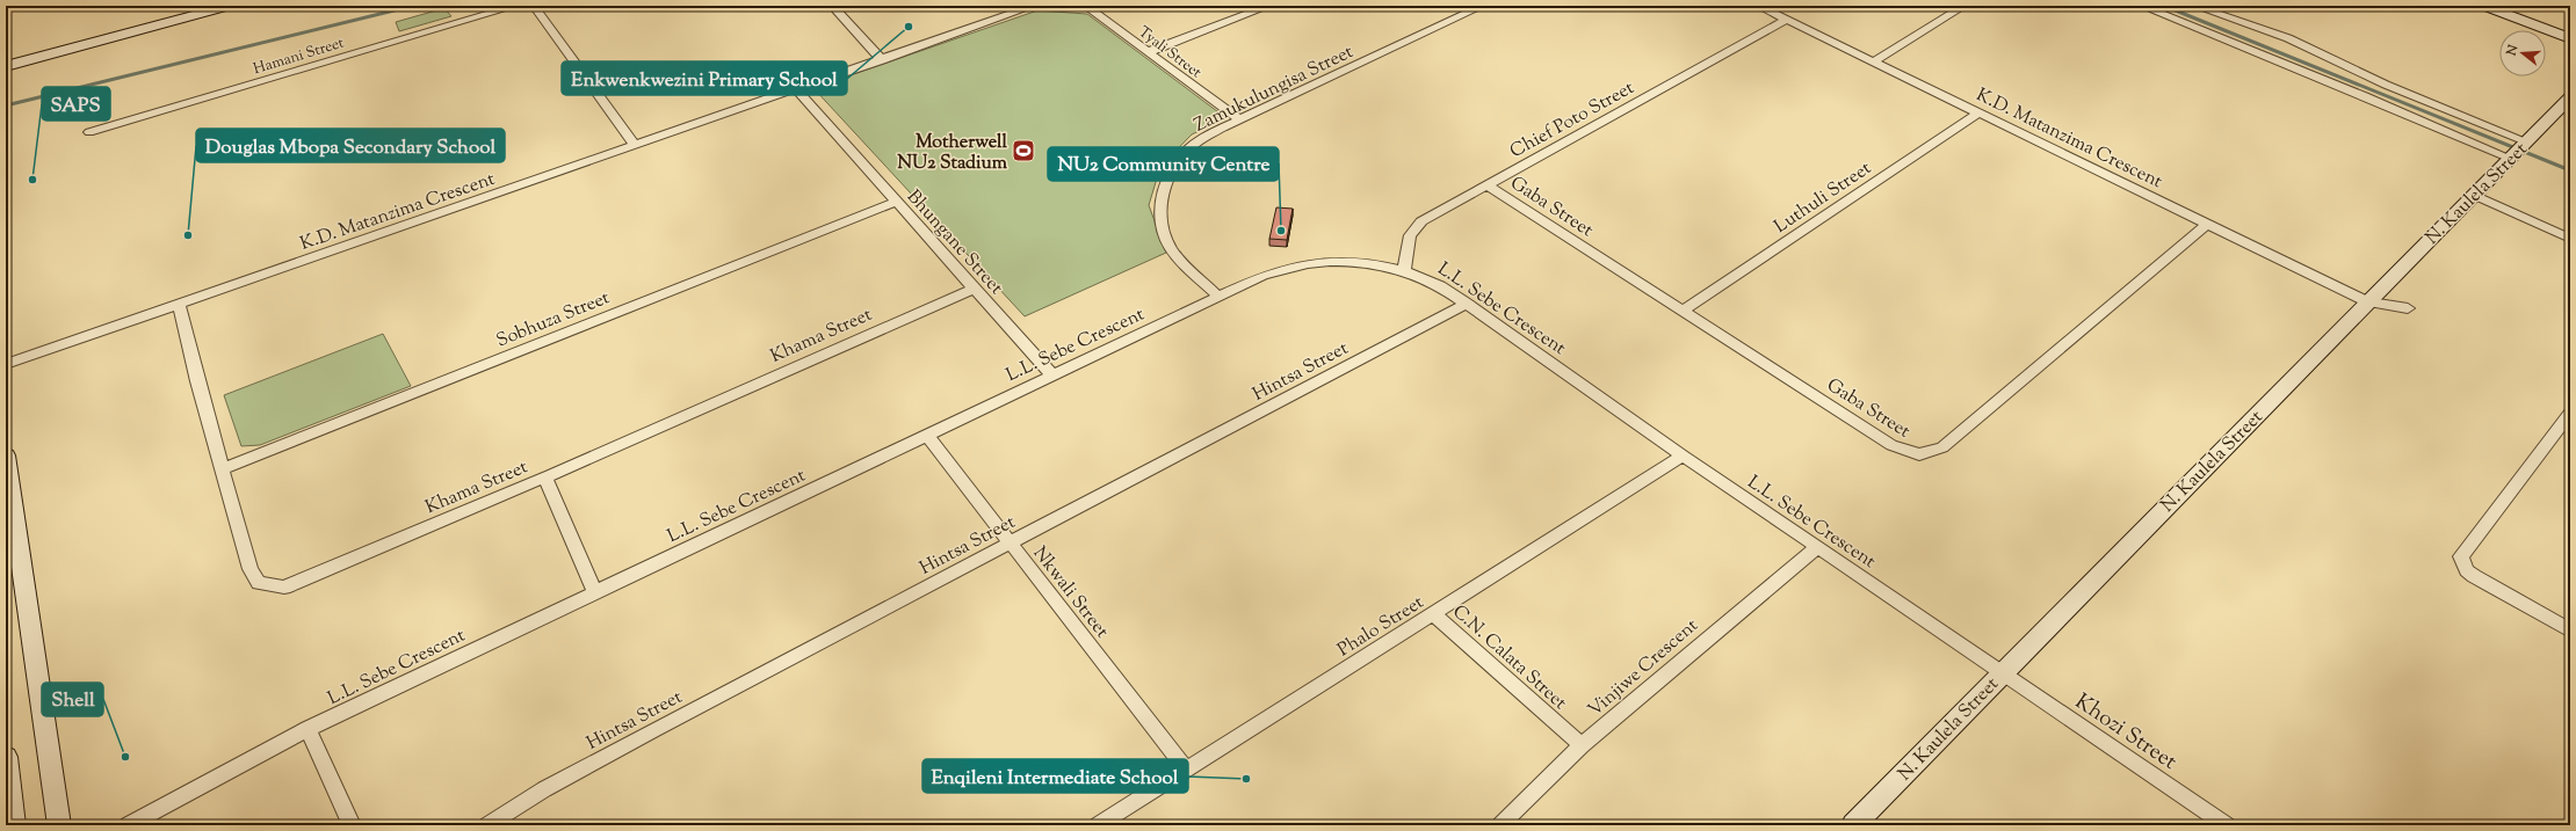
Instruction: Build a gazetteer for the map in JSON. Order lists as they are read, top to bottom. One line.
{"streets":{"street":["Tyali Street","Hamani Street","Zamukulungisa Street","Chief Poto Street","K.D. Matanzima Crescent","N. Kaulela Street","Luthuli Street","Gaba Street","Bhungane Street","L.L. Sebe Crescent","Sobhuza Street","Khama Street","Hintsa Street","Nkwali Street","Phalo Street","C.N. Calata Street","Vinjiwe Crescent","Khozi Street"]},"crossings":[["Tyali Street","Zamukulungisa Street"],["Zamukulungisa Street","L.L. Sebe Crescent"],["Chief Poto Street","K.D. Matanzima Crescent"],["Chief Poto Street","Gaba Street"],["Chief Poto Street","L.L. Sebe Crescent"],["K.D. Matanzima Crescent","N. Kaulela Street"],["K.D. Matanzima Crescent","Luthuli Street"],["K.D. Matanzima Crescent","Gaba Street"],["K.D. Matanzima Crescent","Bhungane Street"],["K.D. Matanzima Crescent","Khama Street"],["N. Kaulela Street","L.L. Sebe Crescent"],["N. Kaulela Street","Khozi Street"],["Luthuli Street","Gaba Street"],["Bhungane Street","L.L. Sebe Crescent"],["Bhungane Street","Sobhuza Street"],["Bhungane Street","Khama Street"],["L.L. Sebe Crescent","Hintsa Street"],["L.L. Sebe Crescent","Nkwali Street"],["L.L. Sebe Crescent","Phalo Street"],["L.L. Sebe Crescent","Vinjiwe Crescent"],["L.L. Sebe Crescent","Khozi Street"],["Sobhuza Street","Khama Street"],["Hintsa Street","Nkwali Street"],["Nkwali Street","Phalo Street"],["Phalo Street","C.N. Calata Street"],["C.N. Calata Street","Vinjiwe Crescent"]],"places":{"other":["Enkwenkwezini Primary School","SAPS","NU2 Community Centre","Douglas Mbopa Secondary School","Shell","Enqileni Intermediate School"],"sports":["Motherwell NU2 Stadium"]},"north":"left"}
